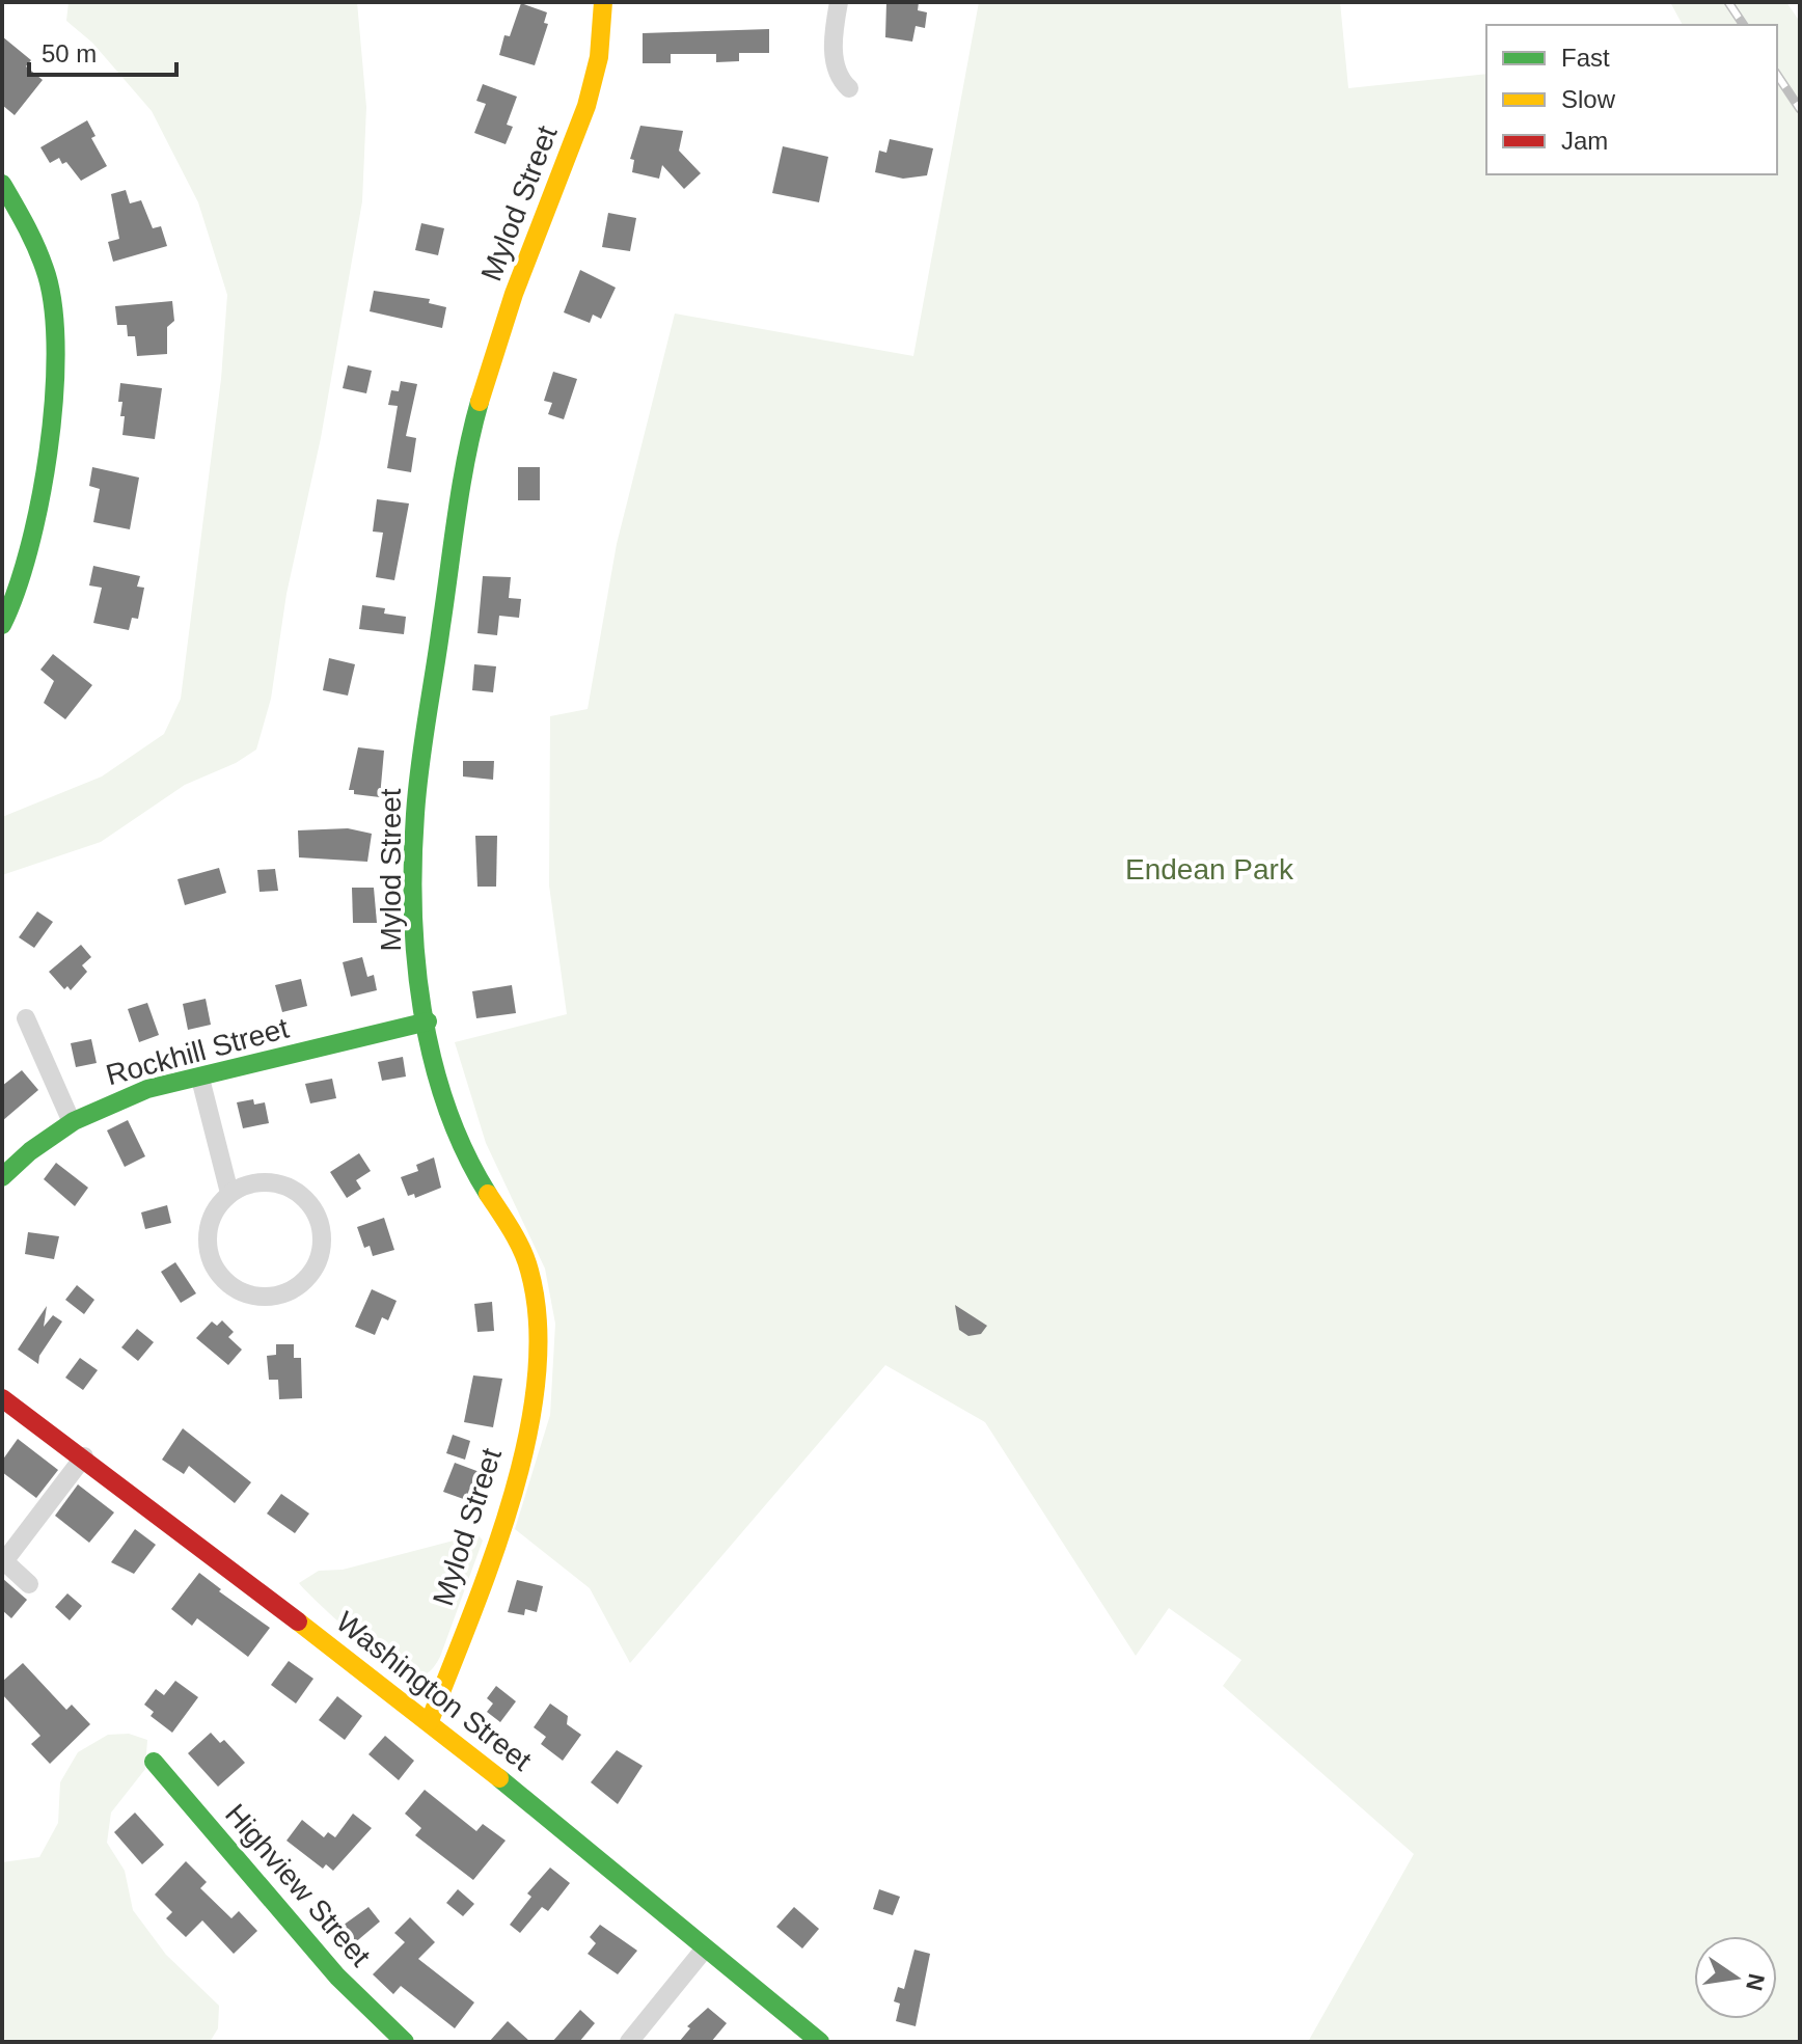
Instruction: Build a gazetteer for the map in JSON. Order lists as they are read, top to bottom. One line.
{"streets":{"street":["Mylod Street","Rockhill Street","Washington Street","Highview Street"]},"crossings":[["Mylod Street","Rockhill Street"],["Mylod Street","Washington Street"]],"parks":["Endean Park"],"legend":["Fast","Slow","Jam"],"scale_bar":"50 m","north":"right"}
